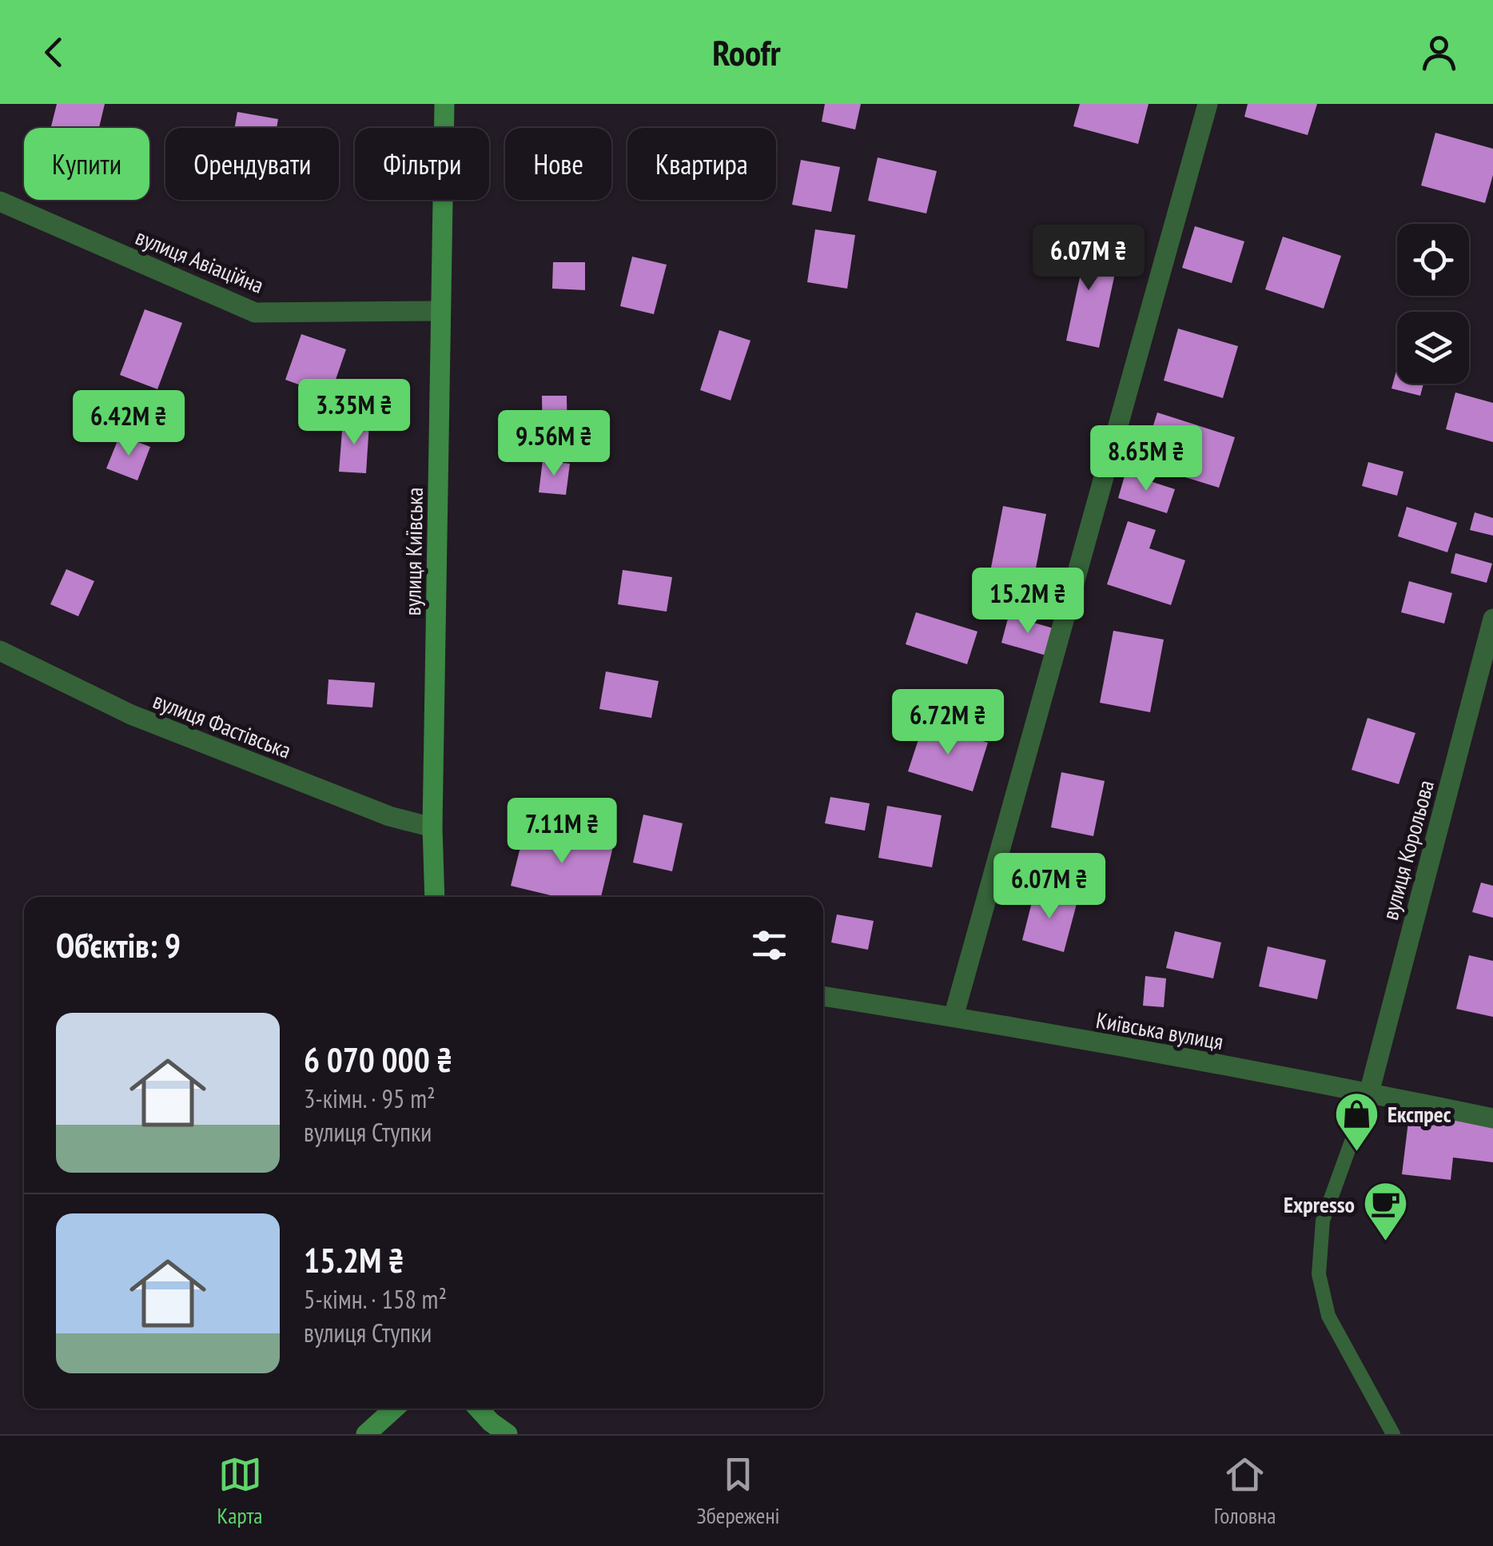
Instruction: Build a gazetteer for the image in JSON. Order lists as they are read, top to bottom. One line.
{"streets":{"street":["вулиця Авіаційна","вулиця Київська","вулиця Фастівська","вулиця Корольова","Київська вулиця"]},"crossings":[["вулиця Авіаційна","вулиця Київська"],["вулиця Київська","вулиця Фастівська"],["вулиця Корольова","Київська вулиця"]],"places":{"shop":["Експрес"],"cafe":["Expresso"]},"page":{"header":"Roofr","chip":["Купити","Орендувати","Фільтри","Нове","Квартира"],"price":["6.07M ₴","3.35M ₴","6.42M ₴","9.56M ₴","8.65M ₴","15.2M ₴","6.72M ₴","7.11M ₴","6.07M ₴"],"heading":"Об’єктів: 9","list":[{"name":"6 070 000 ₴","note":"3-кімн. · 95 m² · вулиця Ступки"},{"name":"15.2M ₴","note":"5-кімн. · 158 m² · вулиця Ступки"}],"tabs":["Карта","Збережені","Головна"]}}
